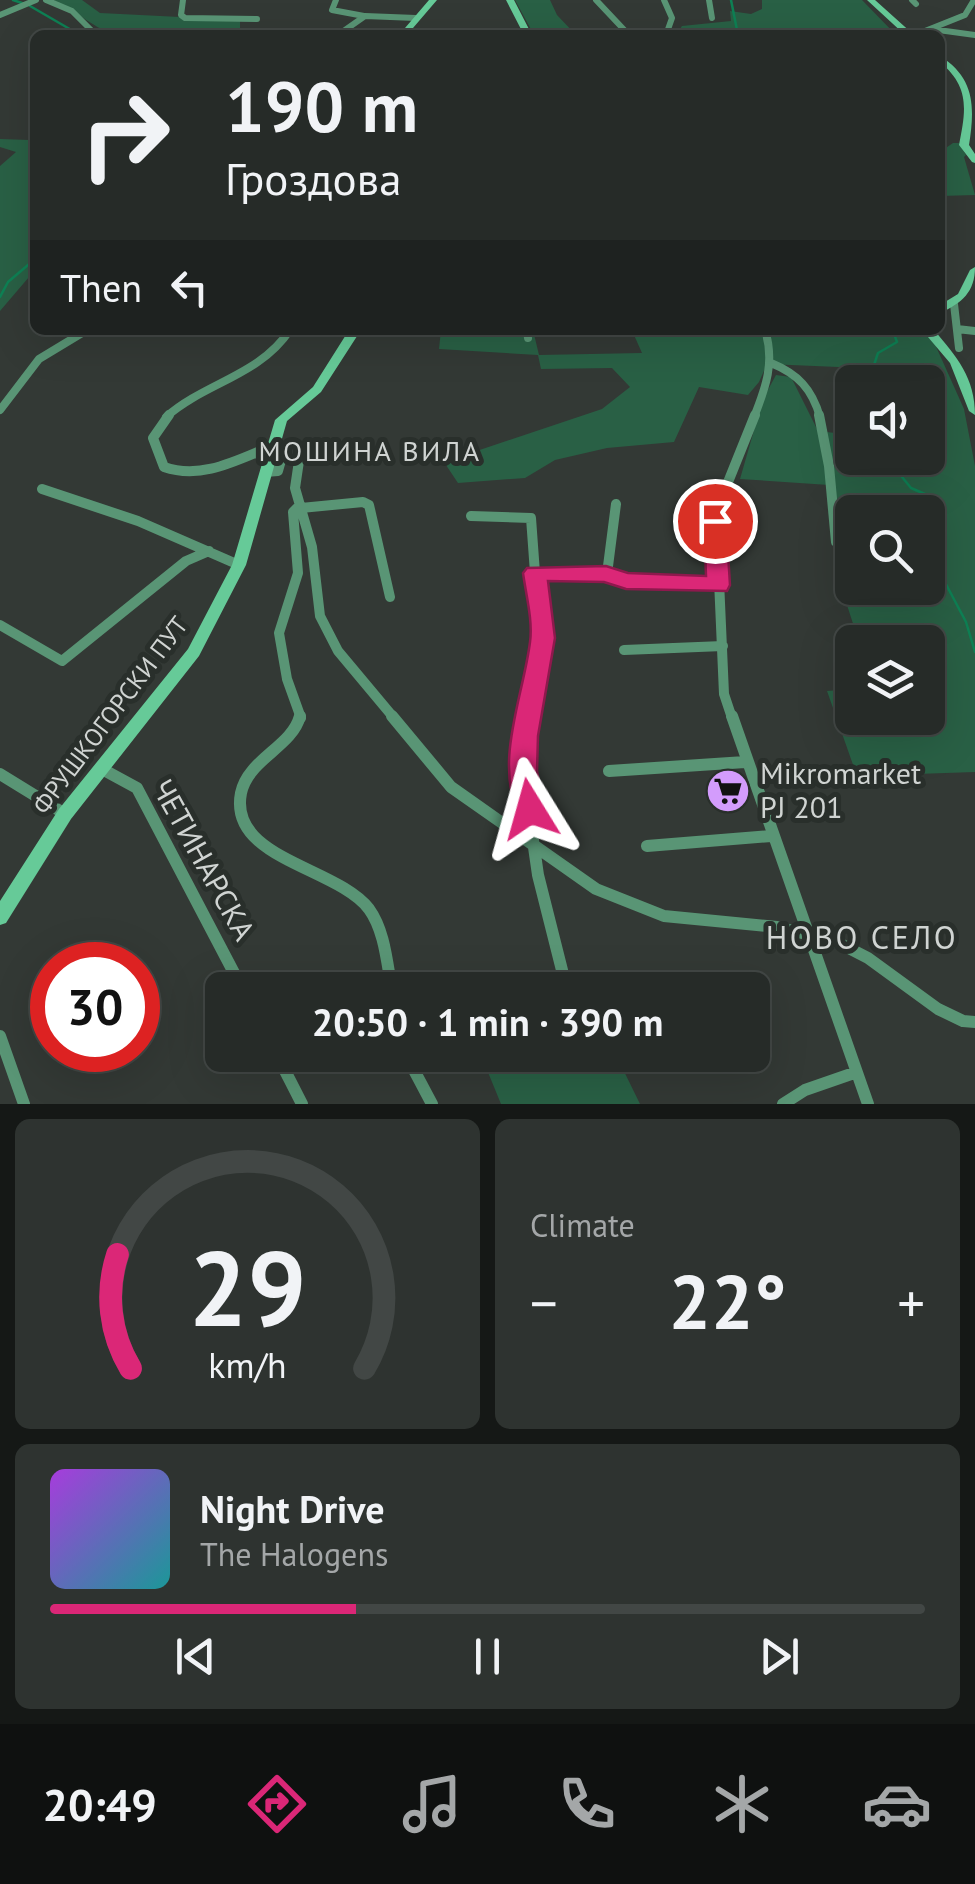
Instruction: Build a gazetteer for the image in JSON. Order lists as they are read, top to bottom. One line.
{"streets":{"street":["ФРУШКОГОРСКИ ПУТ","ЧЕТИНАРСКА"]},"crossings":[["ФРУШКОГОРСКИ ПУТ","ЧЕТИНАРСКА"]],"districts":["МОШИНА ВИЛА","НОВО СЕЛО"],"places":{"supermarket":["Mikromarket PJ 201"]},"page":{"turn":["190 m","Гроздова"],"then":"Then","limit":"30","trip":"20:50 · 1 min · 390 m","tile":"Climate","heat":["−","22°","+"],"song":["Night Drive","The Halogens"],"tabs":"20:49","gauge":["29","km/h"]}}
